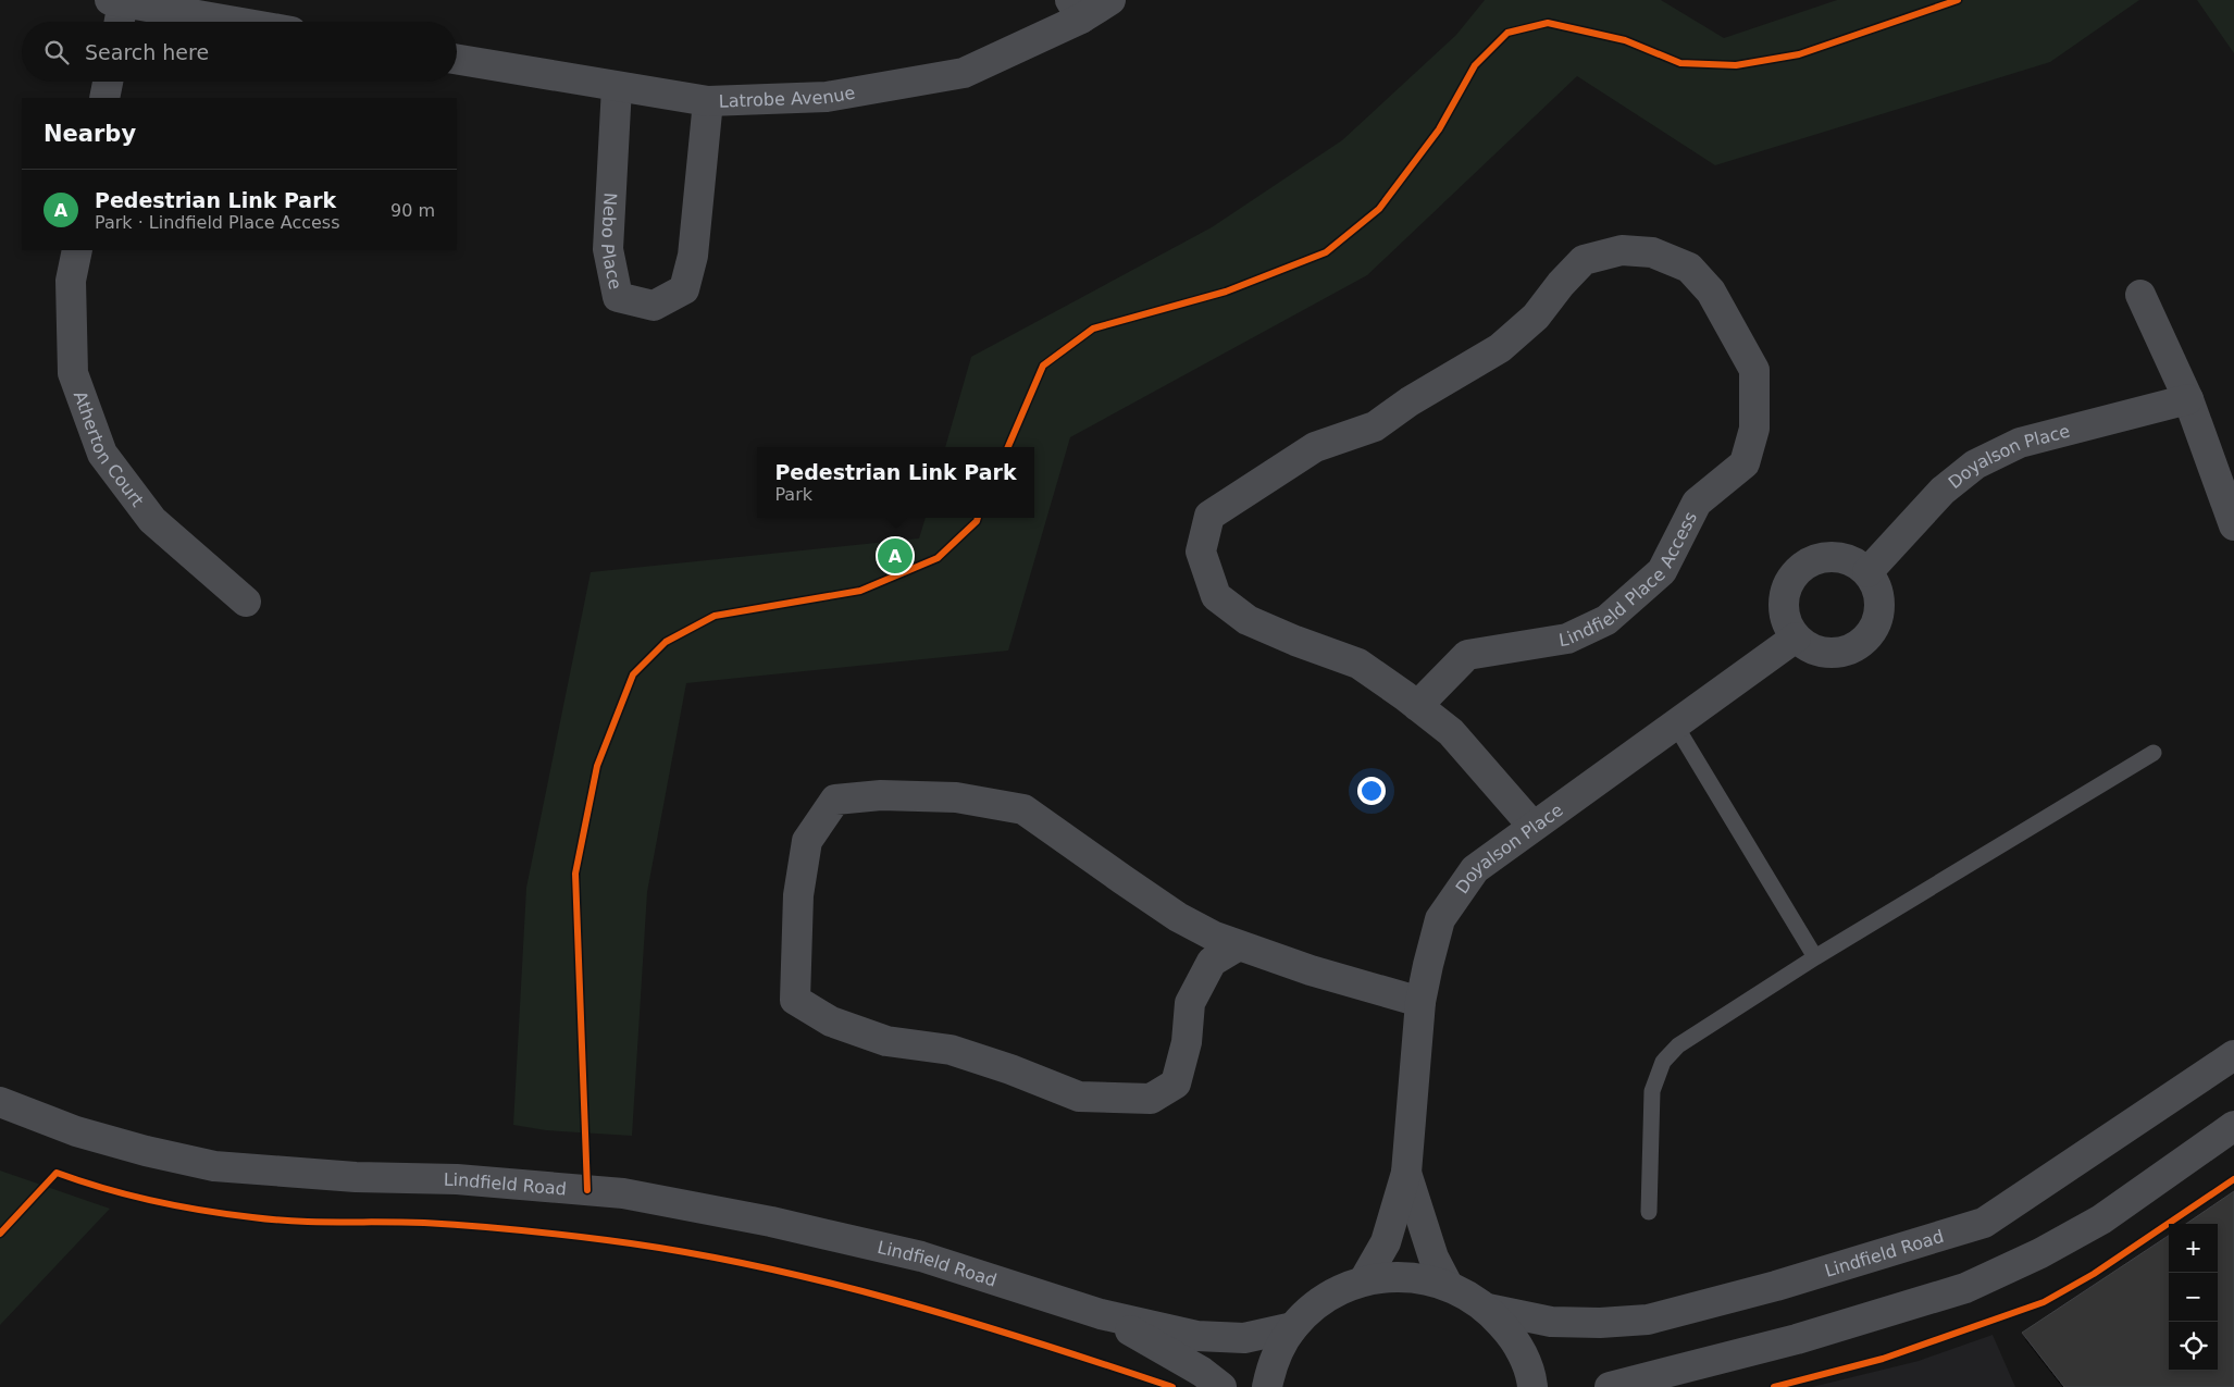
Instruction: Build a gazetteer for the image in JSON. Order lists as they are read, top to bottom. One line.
{"streets":{"street":["Latrobe Avenue","Nebo Place","Atherton Court","Doyalson Place","Lindfield Place Access","Lindfield Road"]},"crossings":[["Latrobe Avenue","Nebo Place"],["Doyalson Place","Lindfield Place Access"]],"page":{"search":"Search here","heading":"Nearby","list":[{"mark":"A","name":"Pedestrian Link Park","note":"Park · Lindfield Place Access","value":"90 m"}],"popup":["Pedestrian Link Park","Park"],"pins":"A","map_buttons":["+","−"]}}
